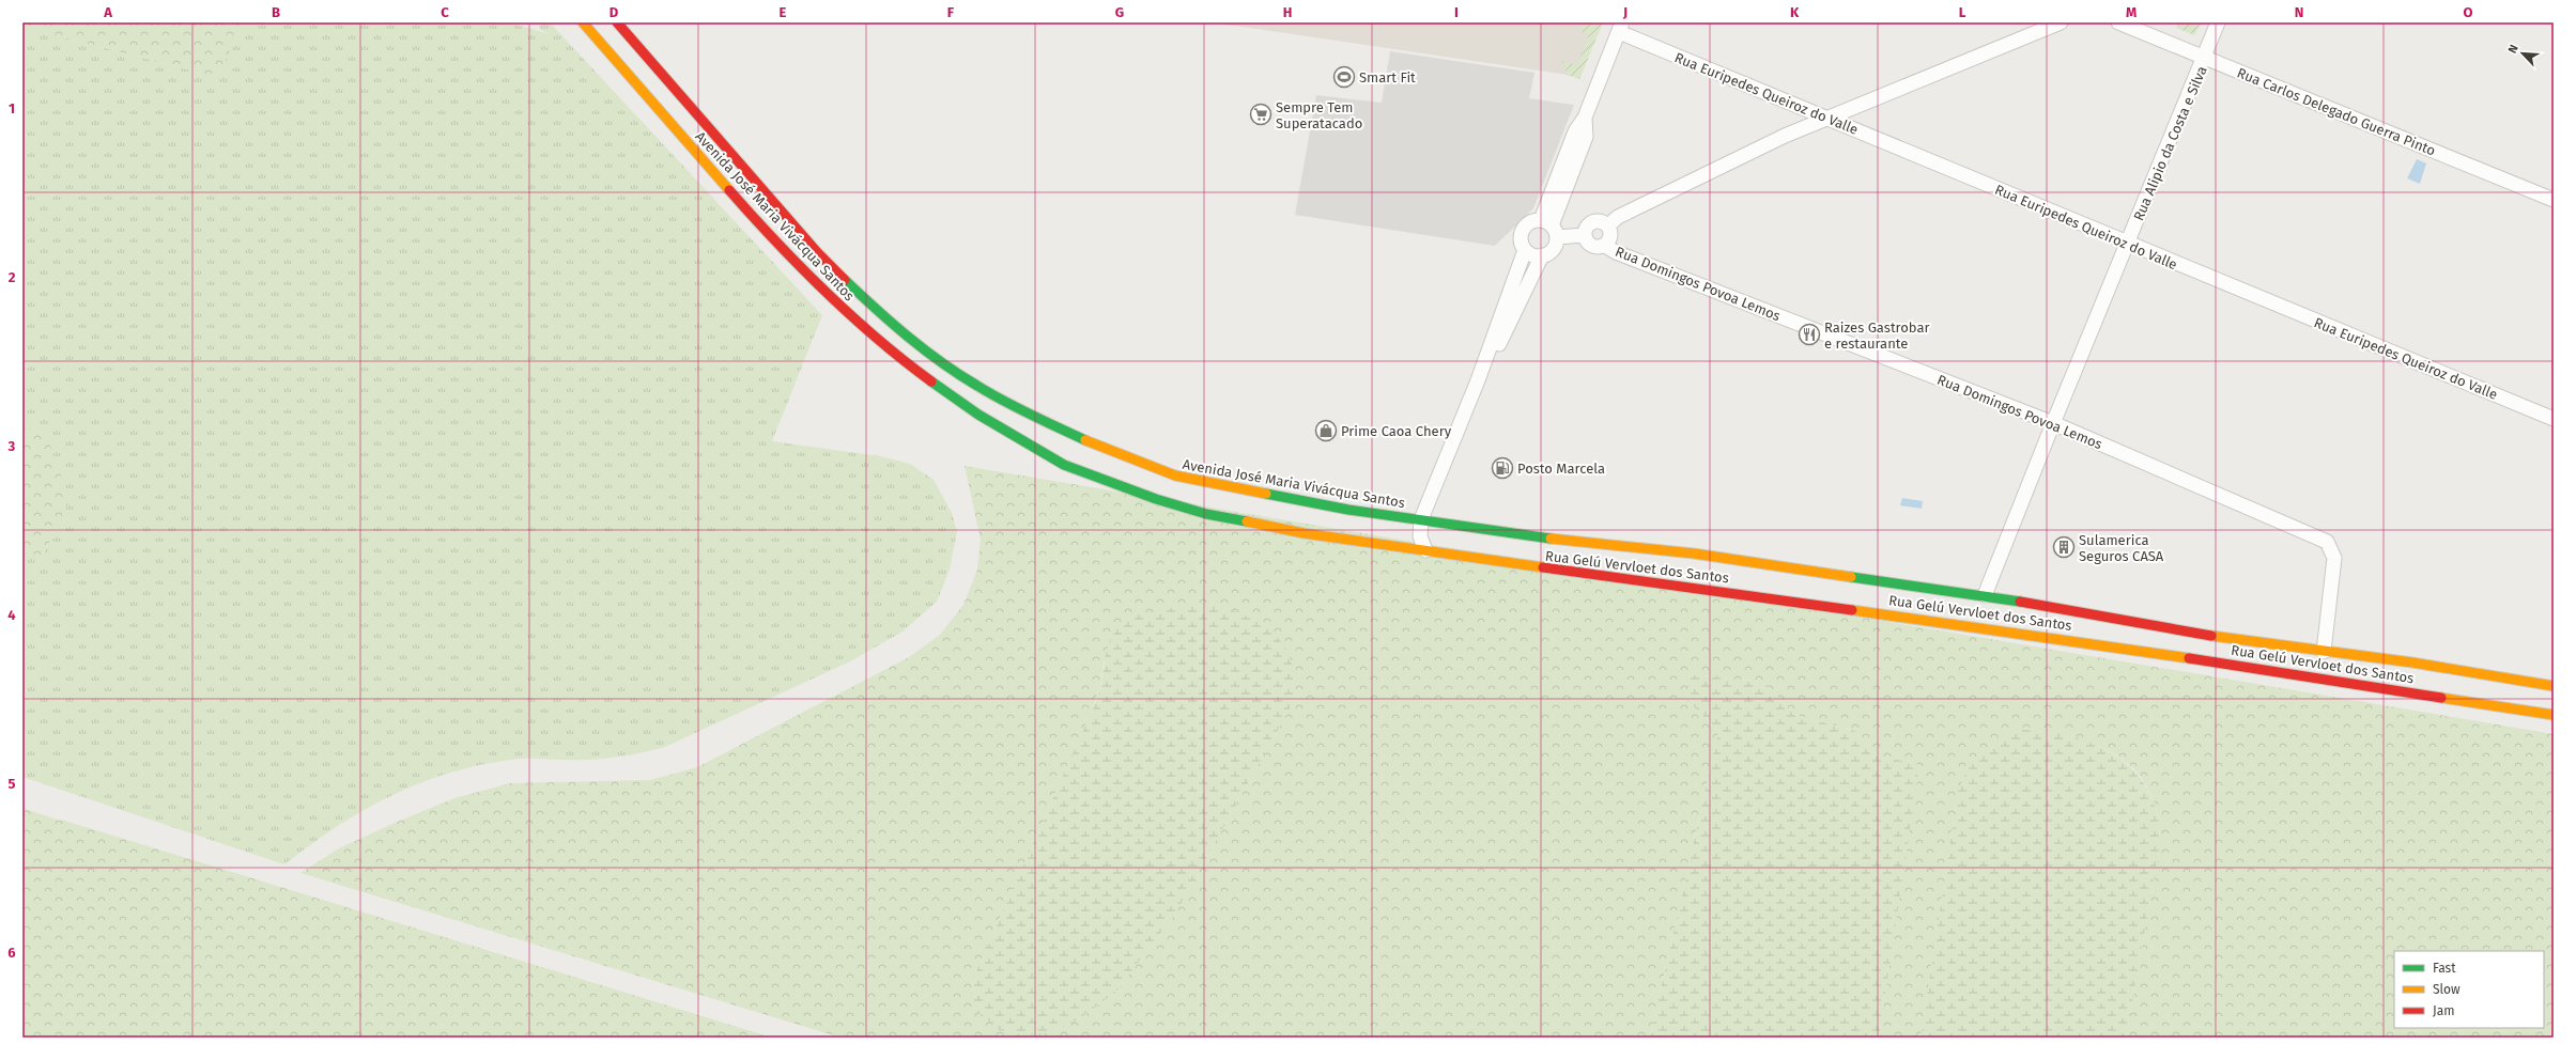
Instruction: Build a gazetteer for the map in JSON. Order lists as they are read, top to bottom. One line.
{"streets":{"main road":["Avenida José Maria Vivácqua Santos","Rua Gelú Vervloet dos Santos"],"street":["Rua Euripedes Queiroz do Valle","Rua Carlos Delegado Guerra Pinto","Rua Alipio da Costa e Silva","Rua Domingos Povoa Lemos"]},"crossings":[["Rua Euripedes Queiroz do Valle","Rua Alipio da Costa e Silva"],["Rua Carlos Delegado Guerra Pinto","Rua Alipio da Costa e Silva"],["Rua Alipio da Costa e Silva","Rua Domingos Povoa Lemos"],["Rua Alipio da Costa e Silva","Rua Gelú Vervloet dos Santos"],["Avenida José Maria Vivácqua Santos","Rua Gelú Vervloet dos Santos"],["Rua Domingos Povoa Lemos","Rua Gelú Vervloet dos Santos"]],"places":{"sports":["Smart Fit"],"supermarket":["Sempre Tem Superatacado"],"restaurant":["Raizes Gastrobar e restaurante"],"shop":["Prime Caoa Chery"],"fuel station":["Posto Marcela"],"building":["Sulamerica Seguros CASA"]},"legend":["Fast","Slow","Jam"],"north":"top left","grid":{"columns":["A","B","C","D","E","F","G","H","I","J","K","L","M","N","O"],"rows":["1","2","3","4","5","6"]}}
